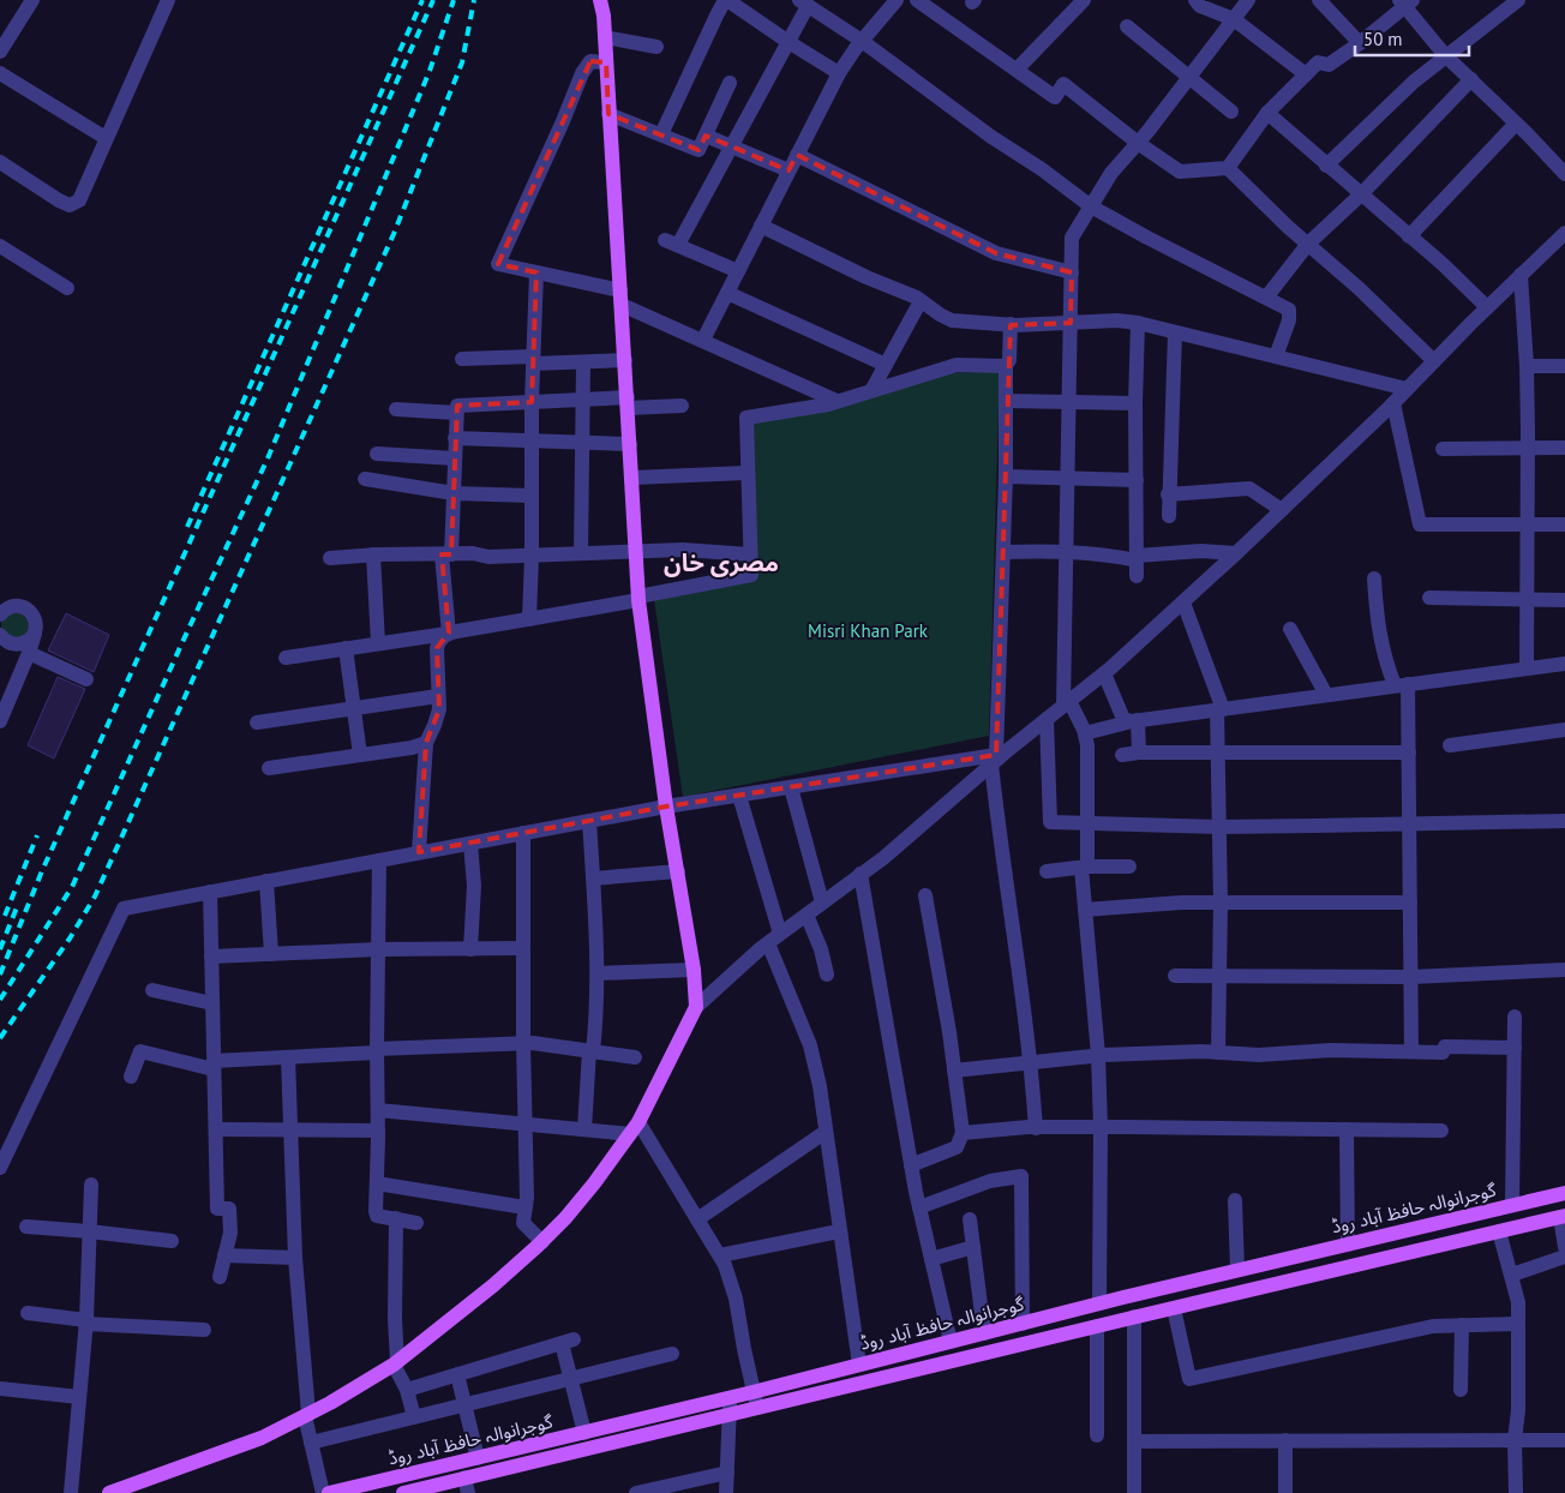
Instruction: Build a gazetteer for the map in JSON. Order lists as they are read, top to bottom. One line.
{"streets":{"main road":["گوجرانوالہ حافظ آباد روڈ"]},"districts":["مصری خان"],"parks":["Misri Khan Park"],"scale_bar":"50 m"}
